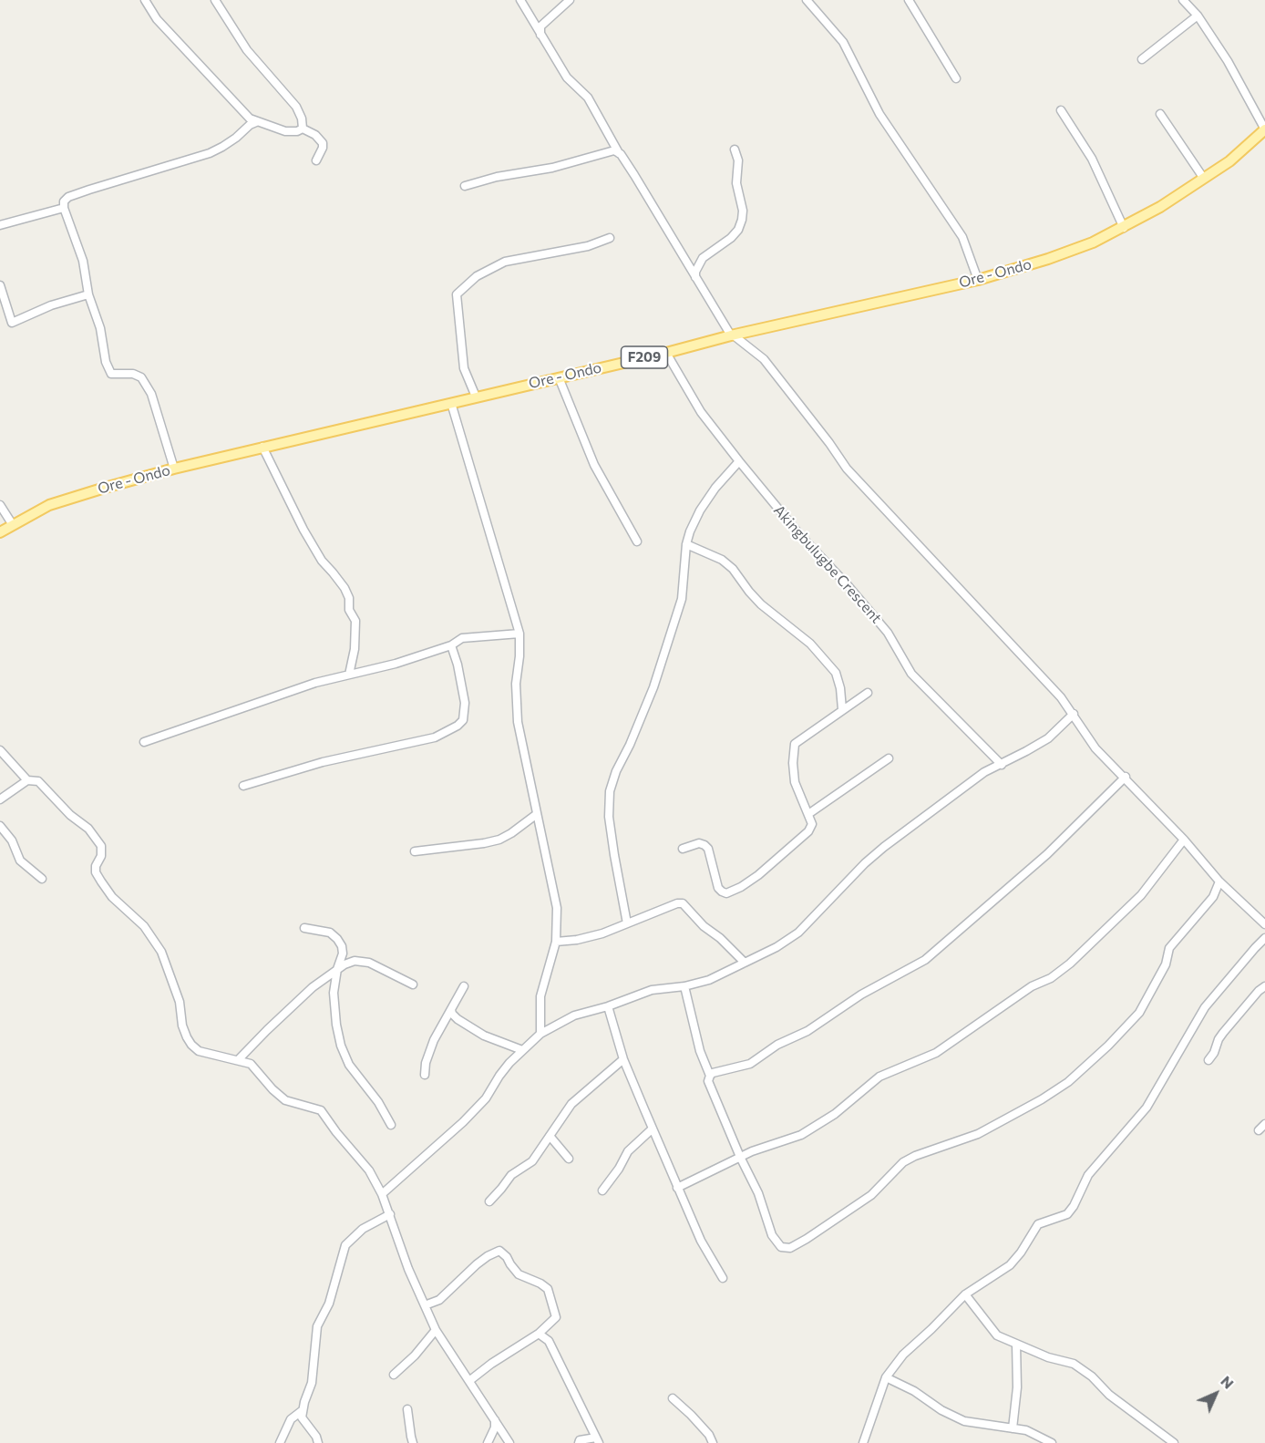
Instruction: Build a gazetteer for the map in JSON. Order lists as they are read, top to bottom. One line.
{"streets":{"main road":["Ore - Ondo","F209"],"street":["Akingbulugbe Crescent"]},"crossings":[["Ore - Ondo","Akingbulugbe Crescent"]],"north":"top right"}
